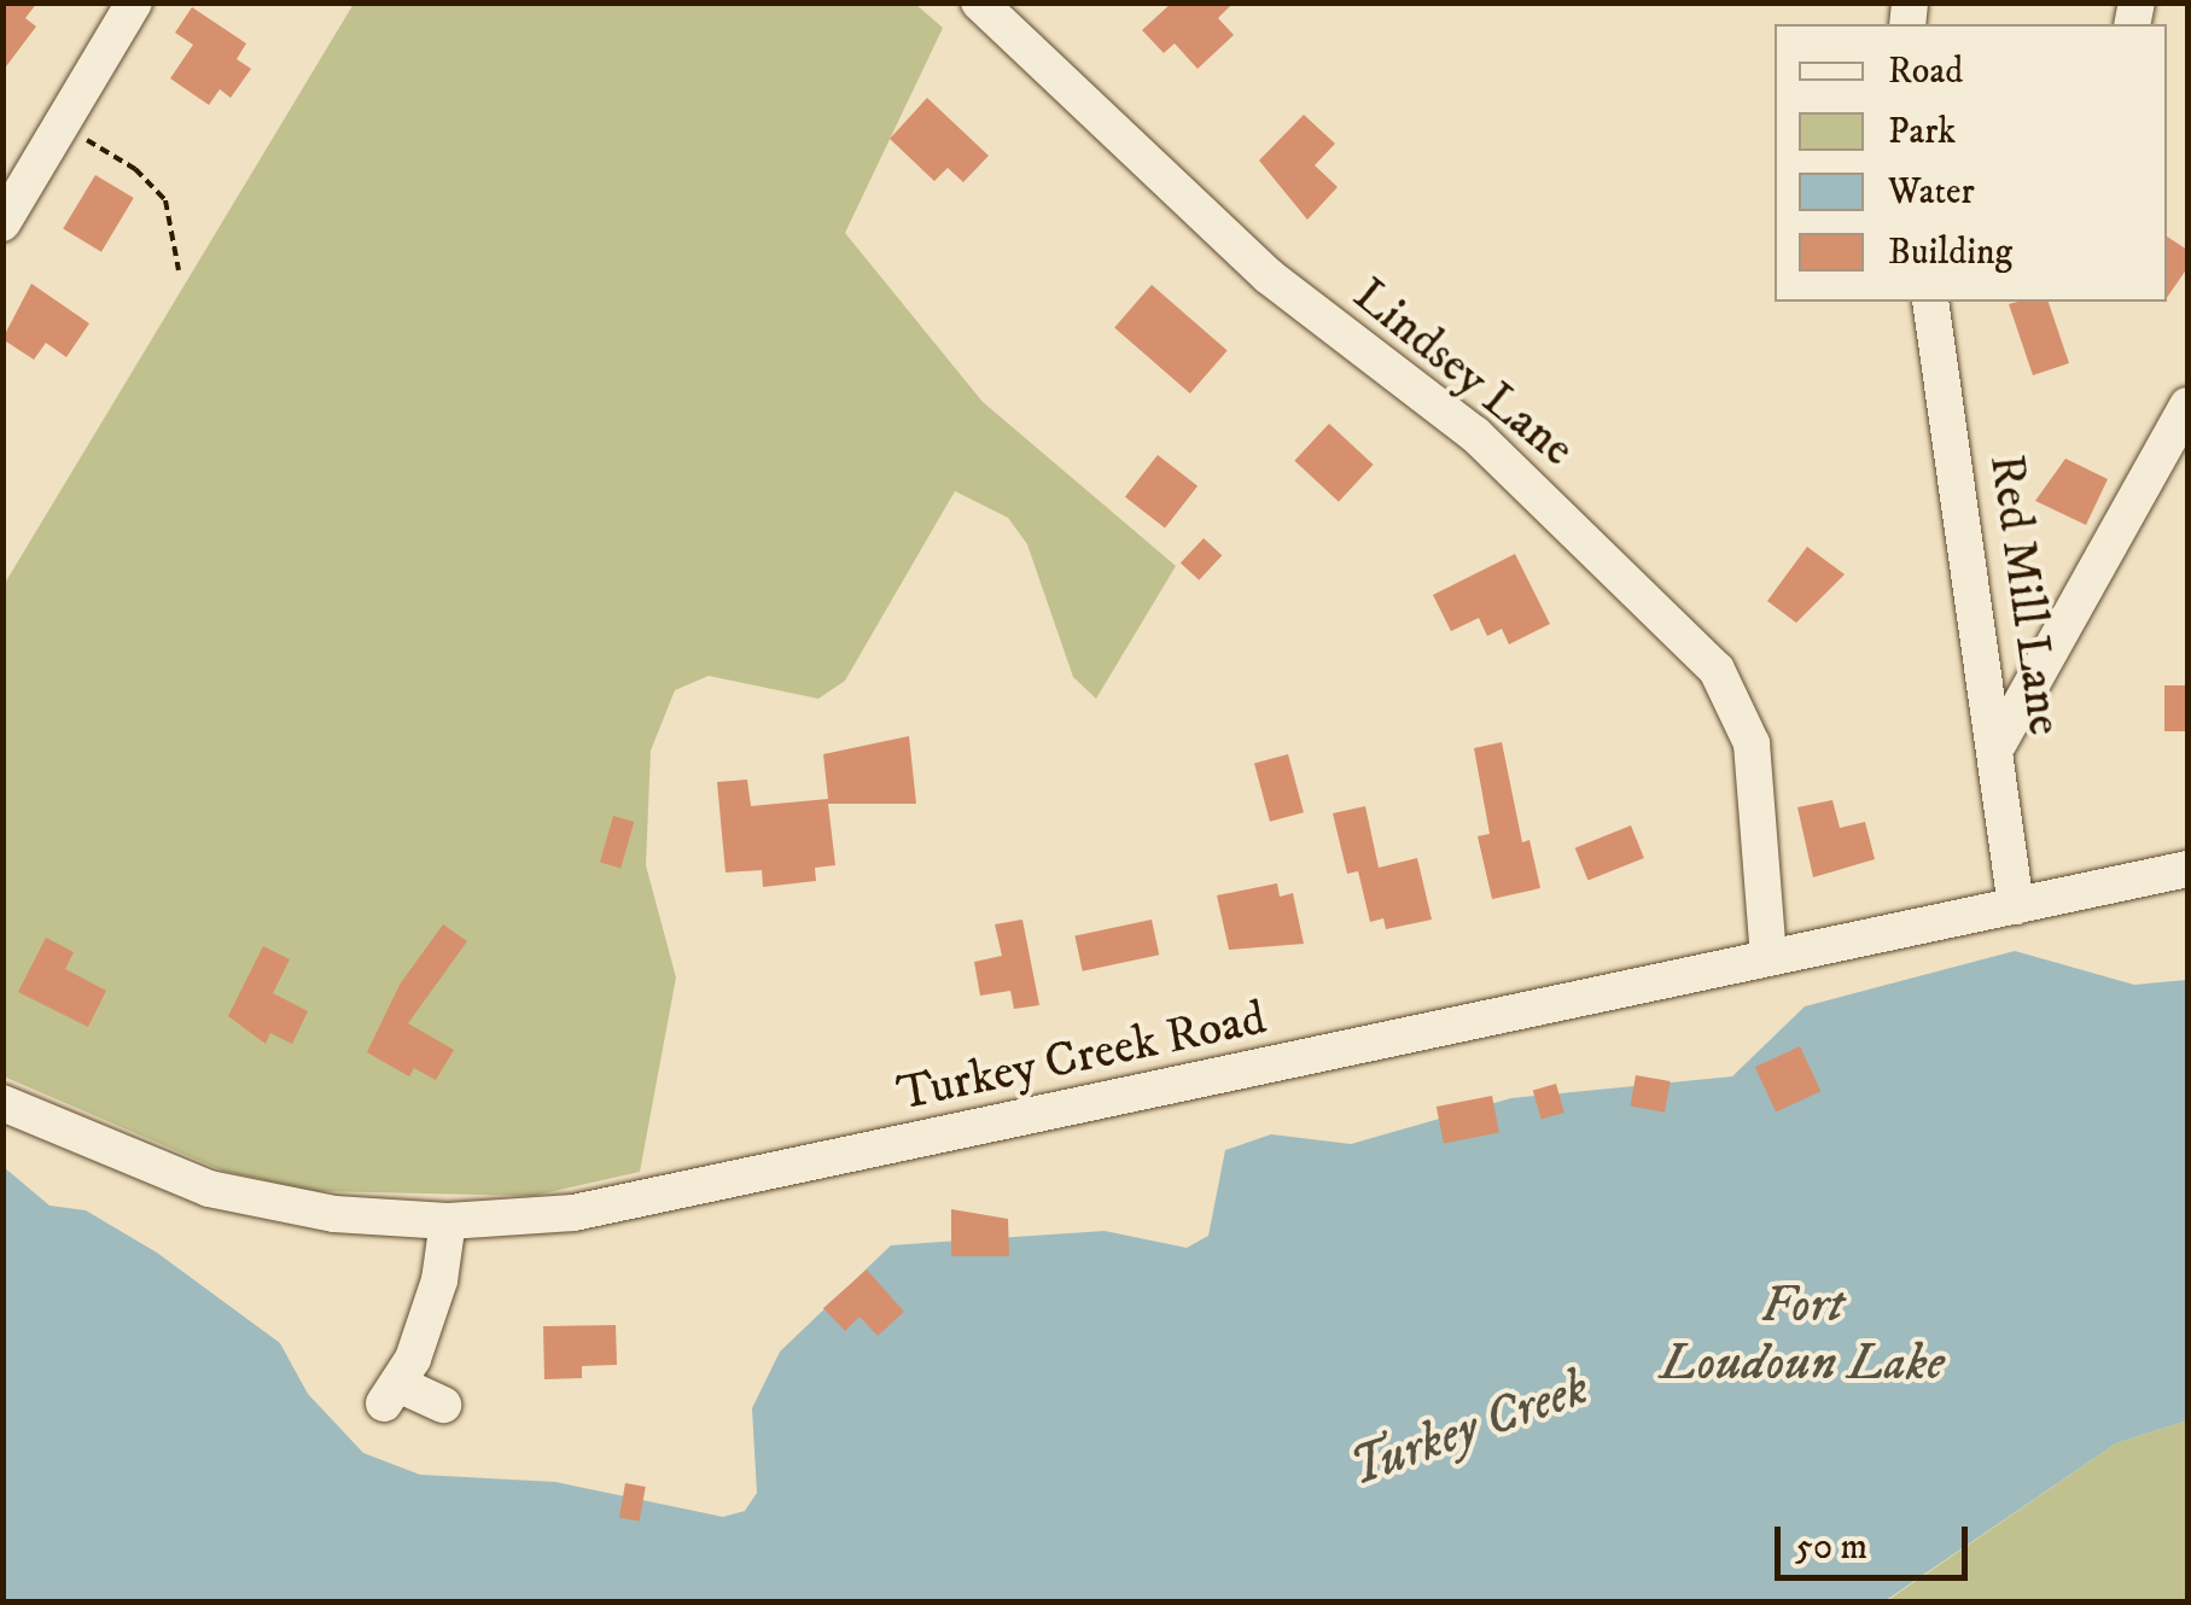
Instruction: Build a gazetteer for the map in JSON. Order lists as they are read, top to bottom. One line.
{"streets":{"street":["Lindsey Lane","Red Mill Lane","Turkey Creek Road"]},"crossings":[["Lindsey Lane","Turkey Creek Road"],["Red Mill Lane","Turkey Creek Road"]],"water":["Fort Loudoun Lake","Turkey Creek"],"legend":["Road","Park","Water","Building"],"scale_bar":"50 m"}
